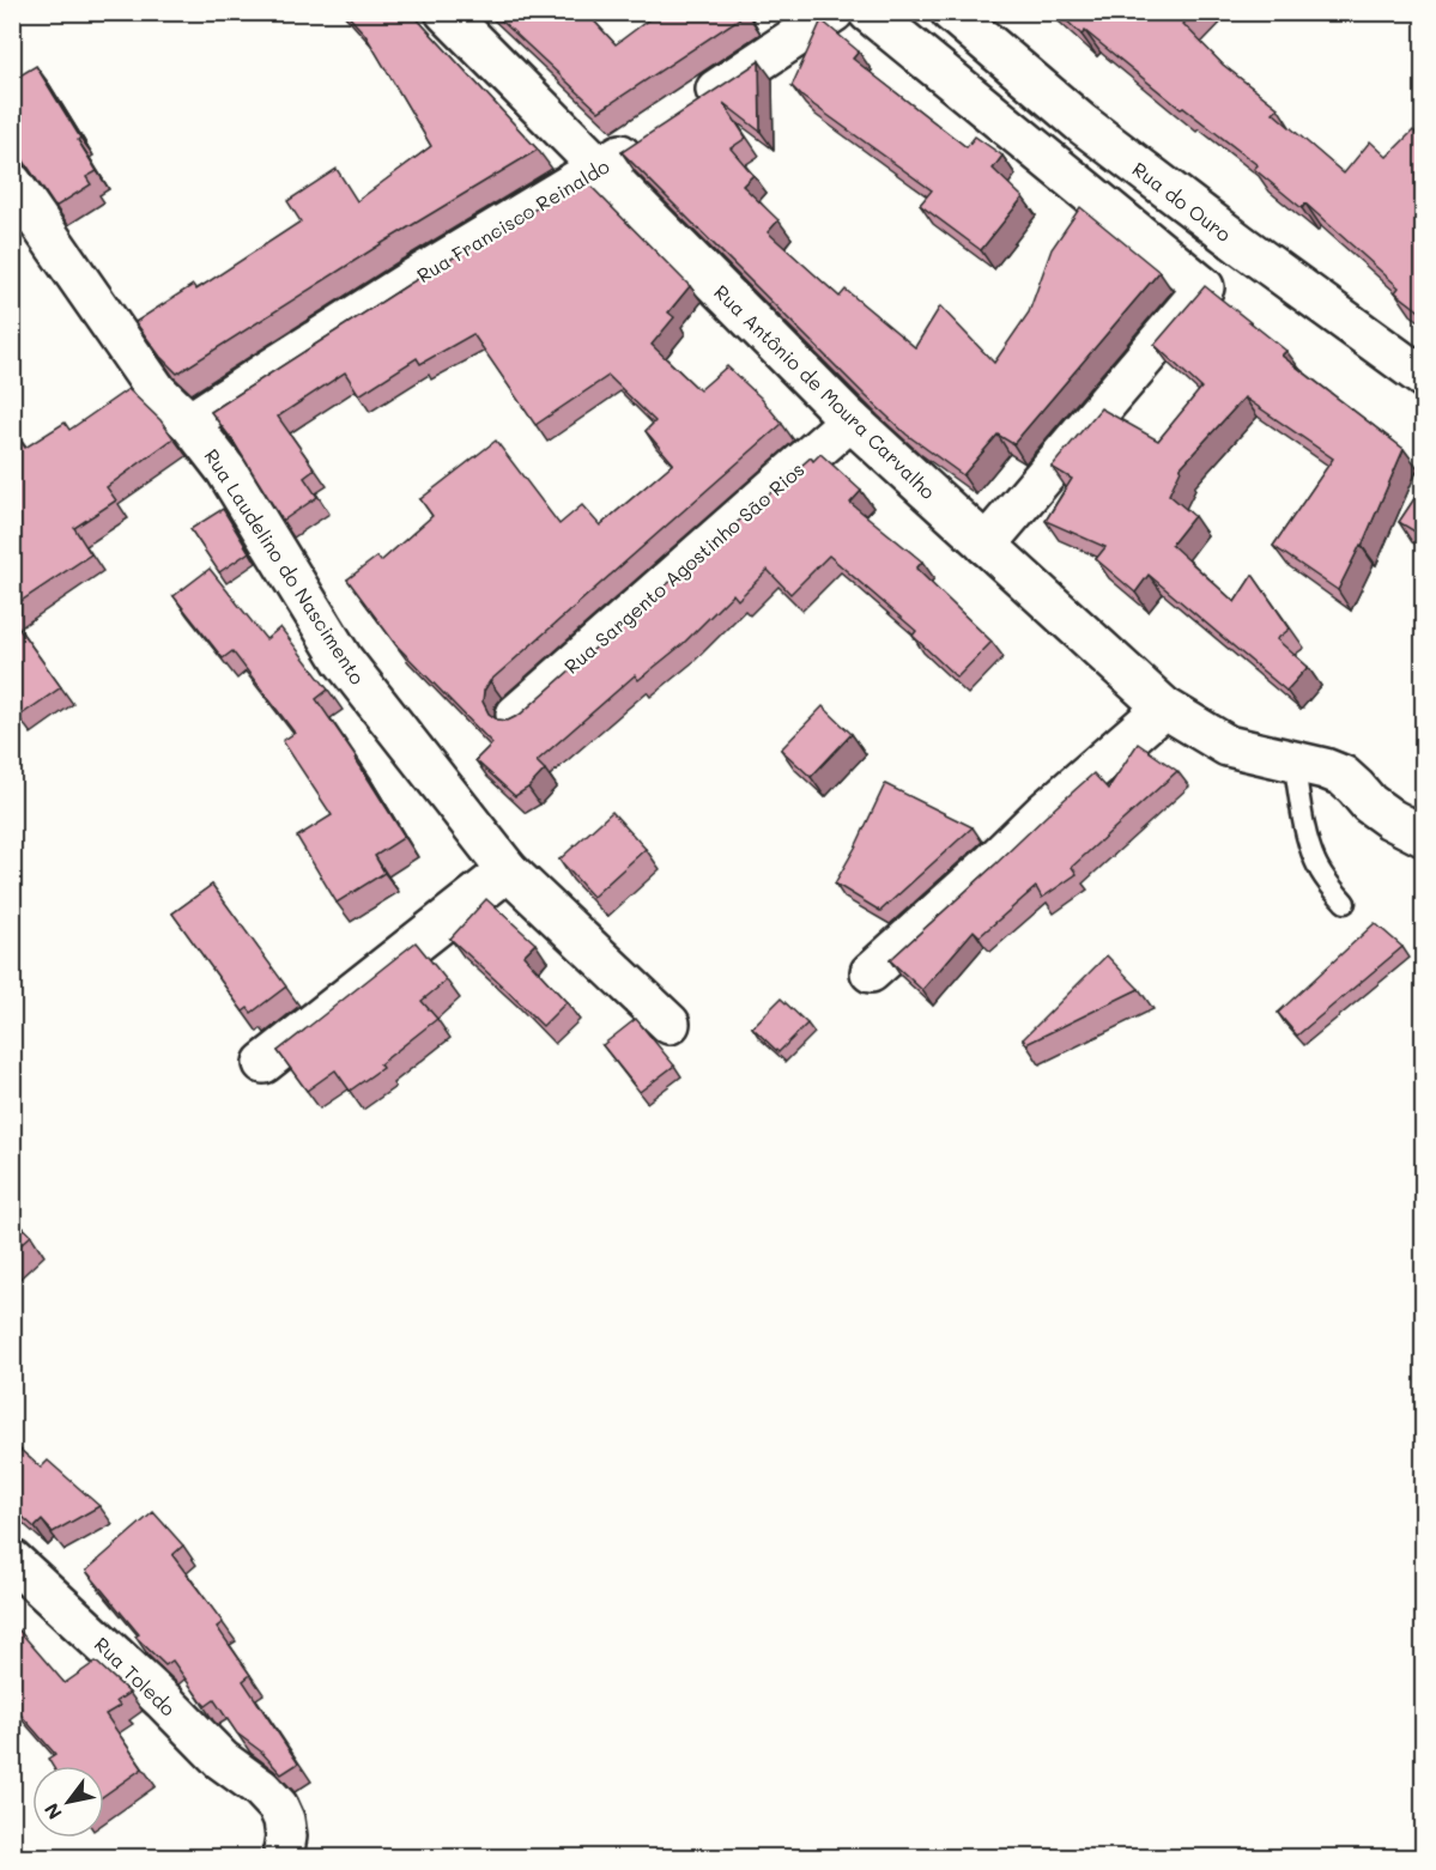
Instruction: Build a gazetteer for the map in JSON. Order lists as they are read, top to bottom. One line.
{"streets":{"street":["Rua do Ouro","Rua Francisco Reinaldo","Rua Antônio de Moura Carvalho","Rua Laudelino do Nascimento","Rua Sargento Agostinho São Rios","Rua Toledo"]},"crossings":[["Rua Francisco Reinaldo","Rua Antônio de Moura Carvalho"],["Rua Francisco Reinaldo","Rua Laudelino do Nascimento"],["Rua Antônio de Moura Carvalho","Rua Sargento Agostinho São Rios"]],"north":"bottom left"}
